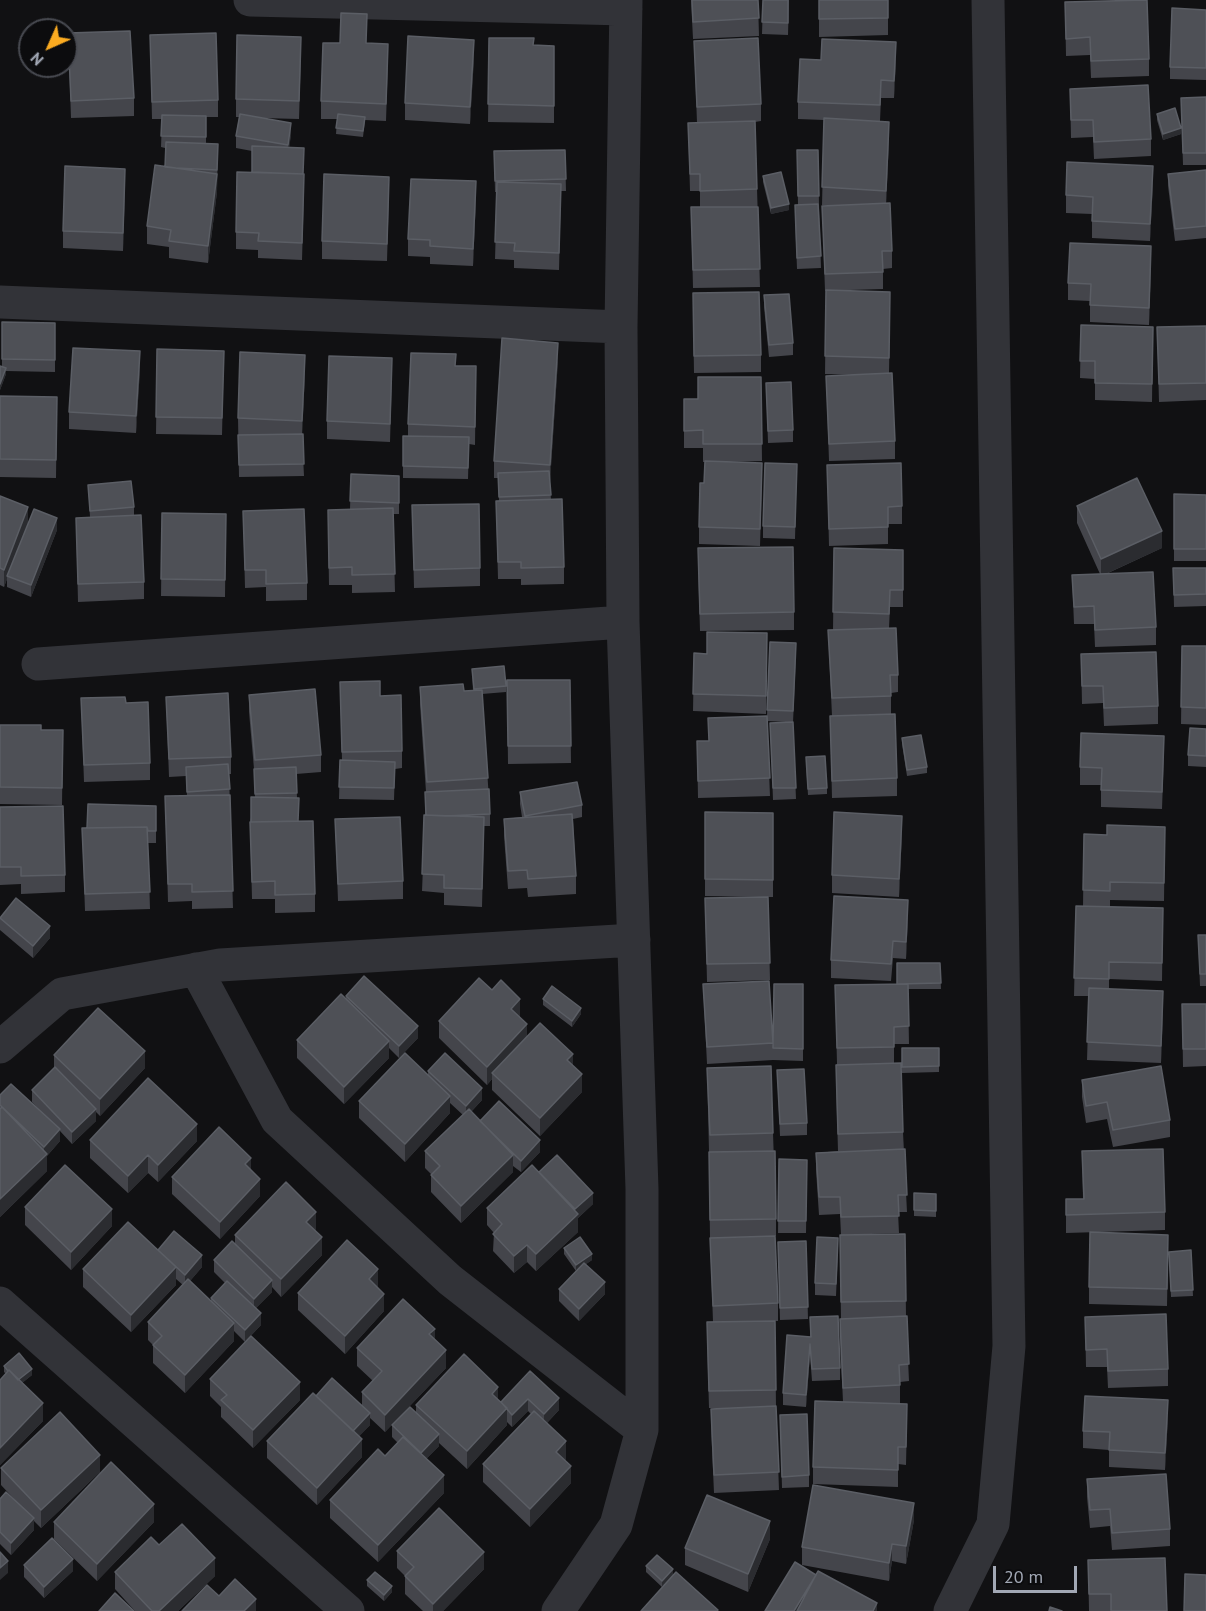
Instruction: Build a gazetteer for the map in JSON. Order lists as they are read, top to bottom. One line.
{"scale_bar":"20 m","north":"bottom left"}
